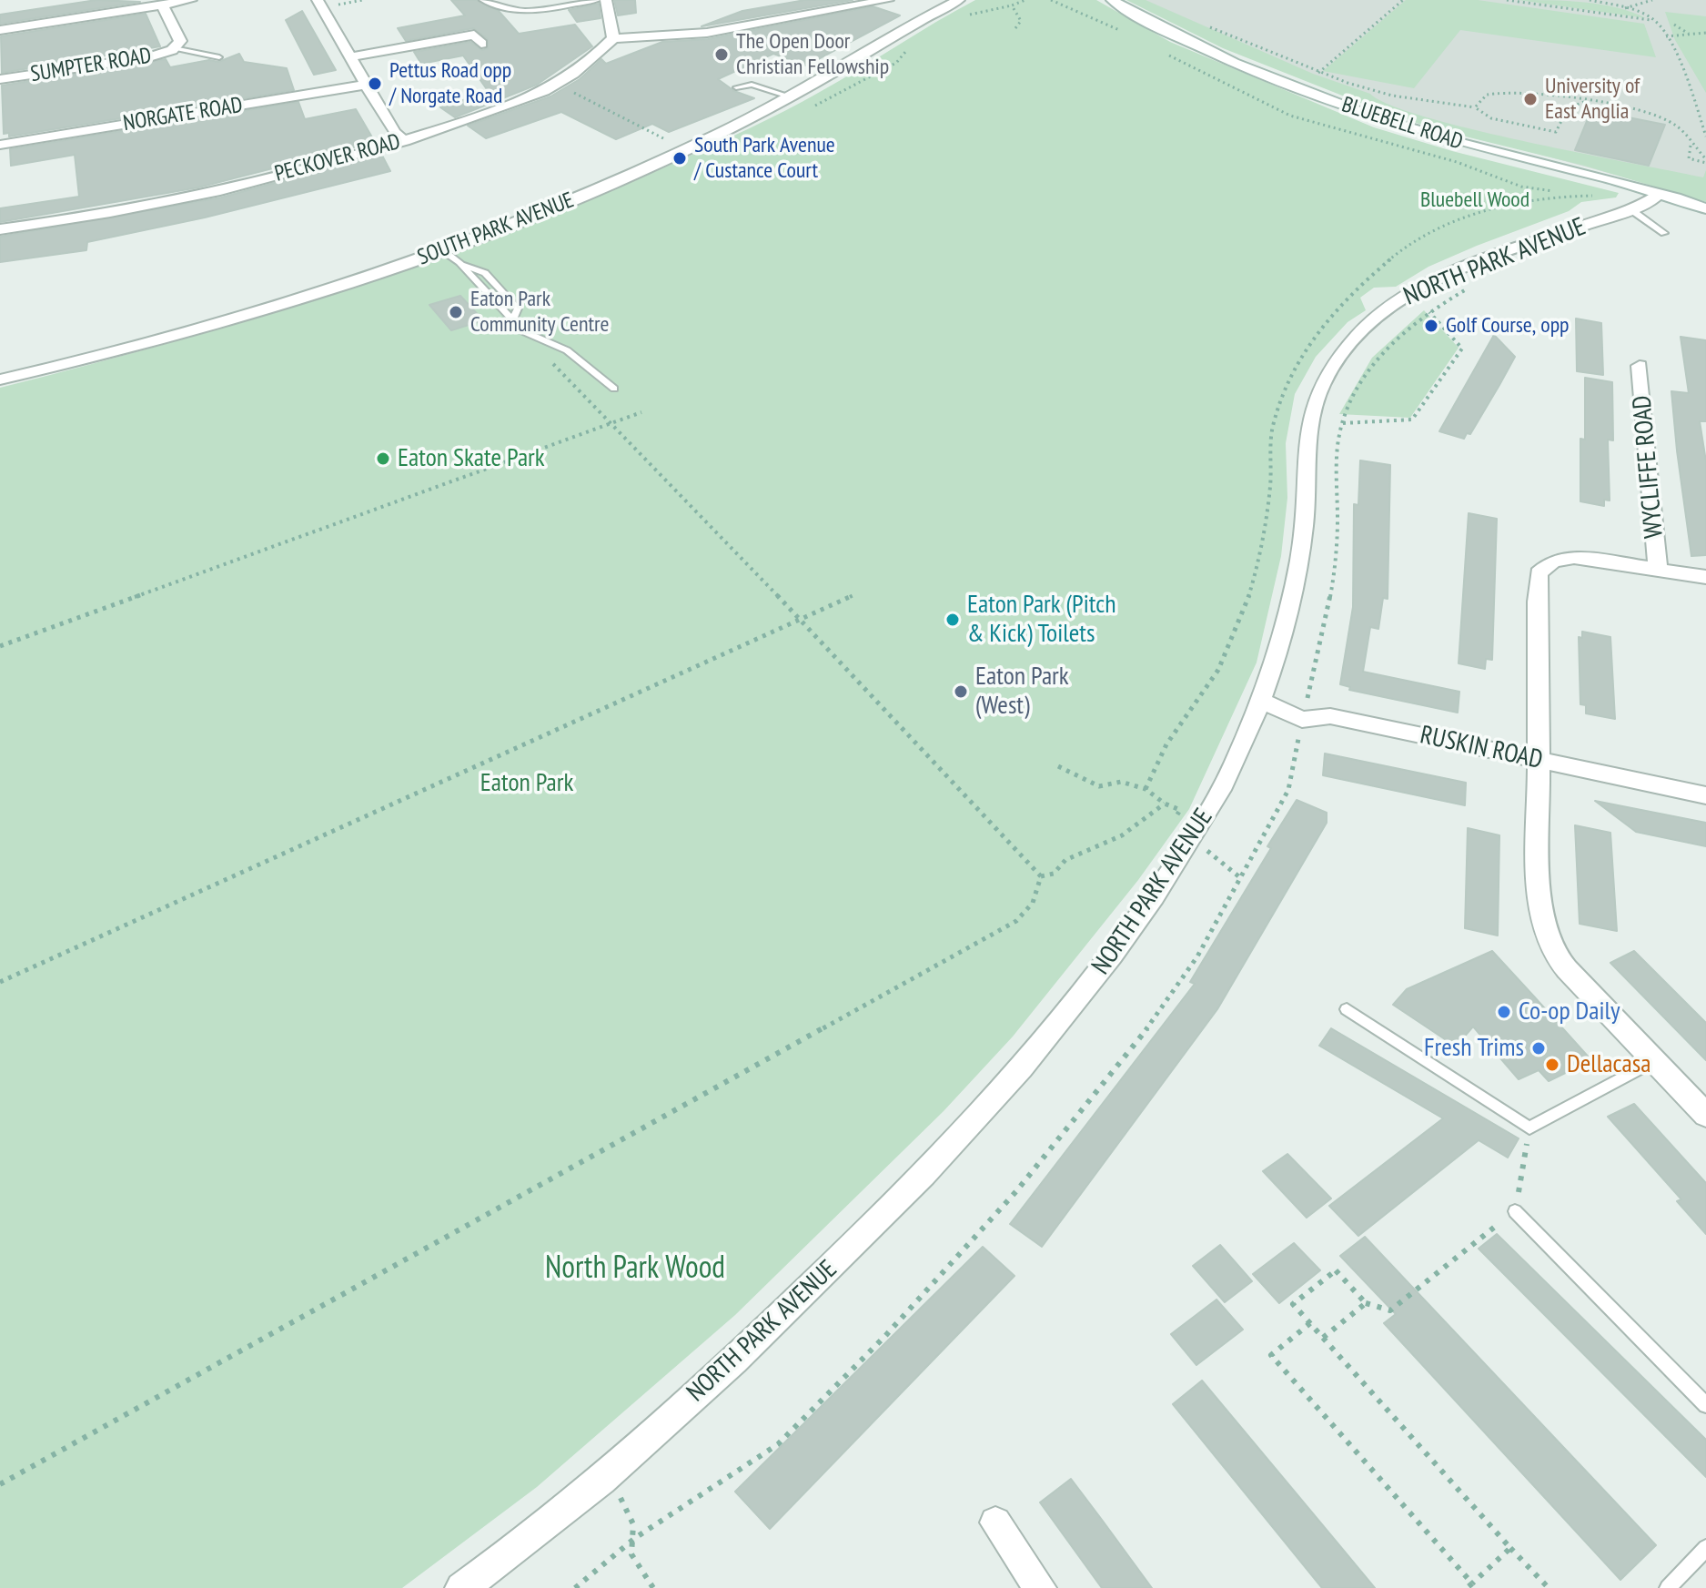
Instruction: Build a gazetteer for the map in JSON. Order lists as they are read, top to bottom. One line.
{"streets":{"street":["SUMPTER ROAD","NORGATE ROAD","BLUEBELL ROAD","PECKOVER ROAD","SOUTH PARK AVENUE","NORTH PARK AVENUE","WYCLIFFE ROAD","RUSKIN ROAD"]},"crossings":[["BLUEBELL ROAD","NORTH PARK AVENUE"],["NORTH PARK AVENUE","RUSKIN ROAD"],["WYCLIFFE ROAD","RUSKIN ROAD"]],"parks":["Bluebell Wood","Eaton Park","North Park Wood"],"places":["The Open Door Christian Fellowship","Pettus Road opp / Norgate Road","University of East Anglia","South Park Avenue / Custance Court","Eaton Park Community Centre","Golf Course, opp","Eaton Skate Park","Eaton Park (Pitch & Kick) Toilets","Eaton Park (West)","Co-op Daily","Fresh Trims","Dellacasa"]}
